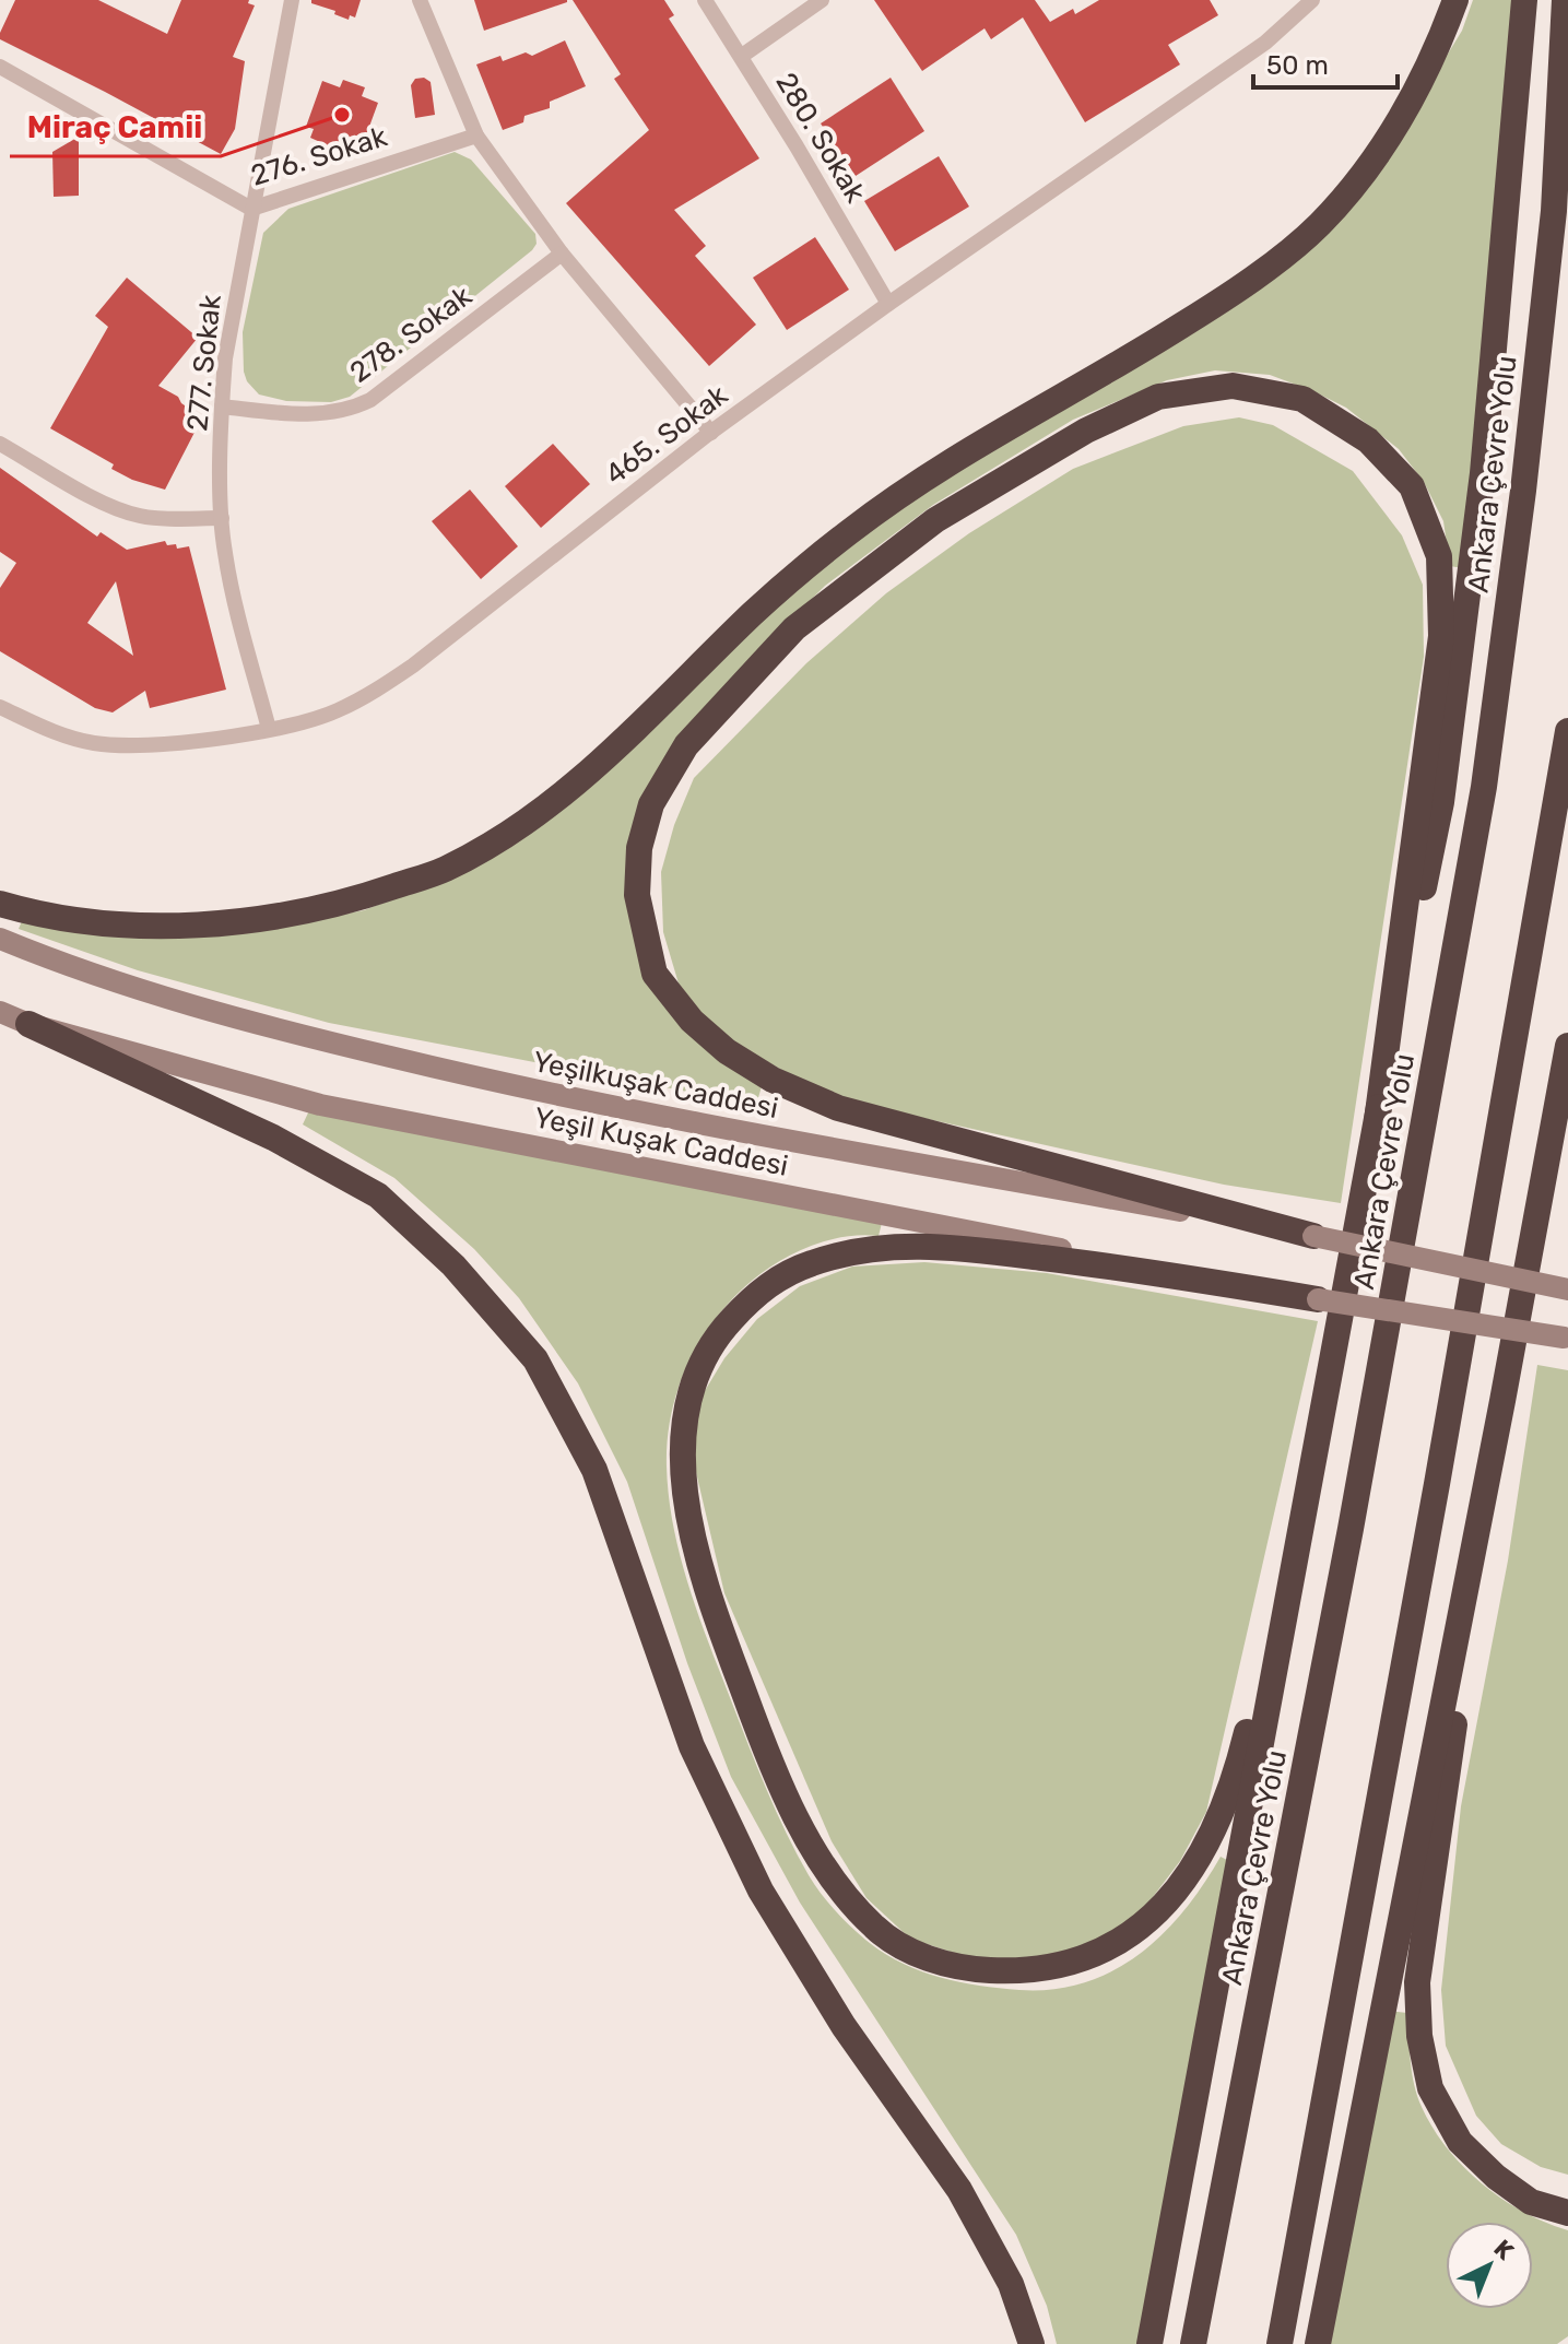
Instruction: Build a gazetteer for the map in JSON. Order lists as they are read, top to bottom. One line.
{"streets":{"highway":["Ankara Çevre Yolu"],"main road":["Yeşilkuşak Caddesi","Yeşil Kuşak Caddesi"],"street":["280. Sokak","276. Sokak","278. Sokak","277. Sokak","465. Sokak"]},"crossings":[["280. Sokak","465. Sokak"],["276. Sokak","277. Sokak"],["278. Sokak","277. Sokak"],["277. Sokak","465. Sokak"]],"places":["Miraç Camii"],"scale_bar":"50 m","north":"top right"}
